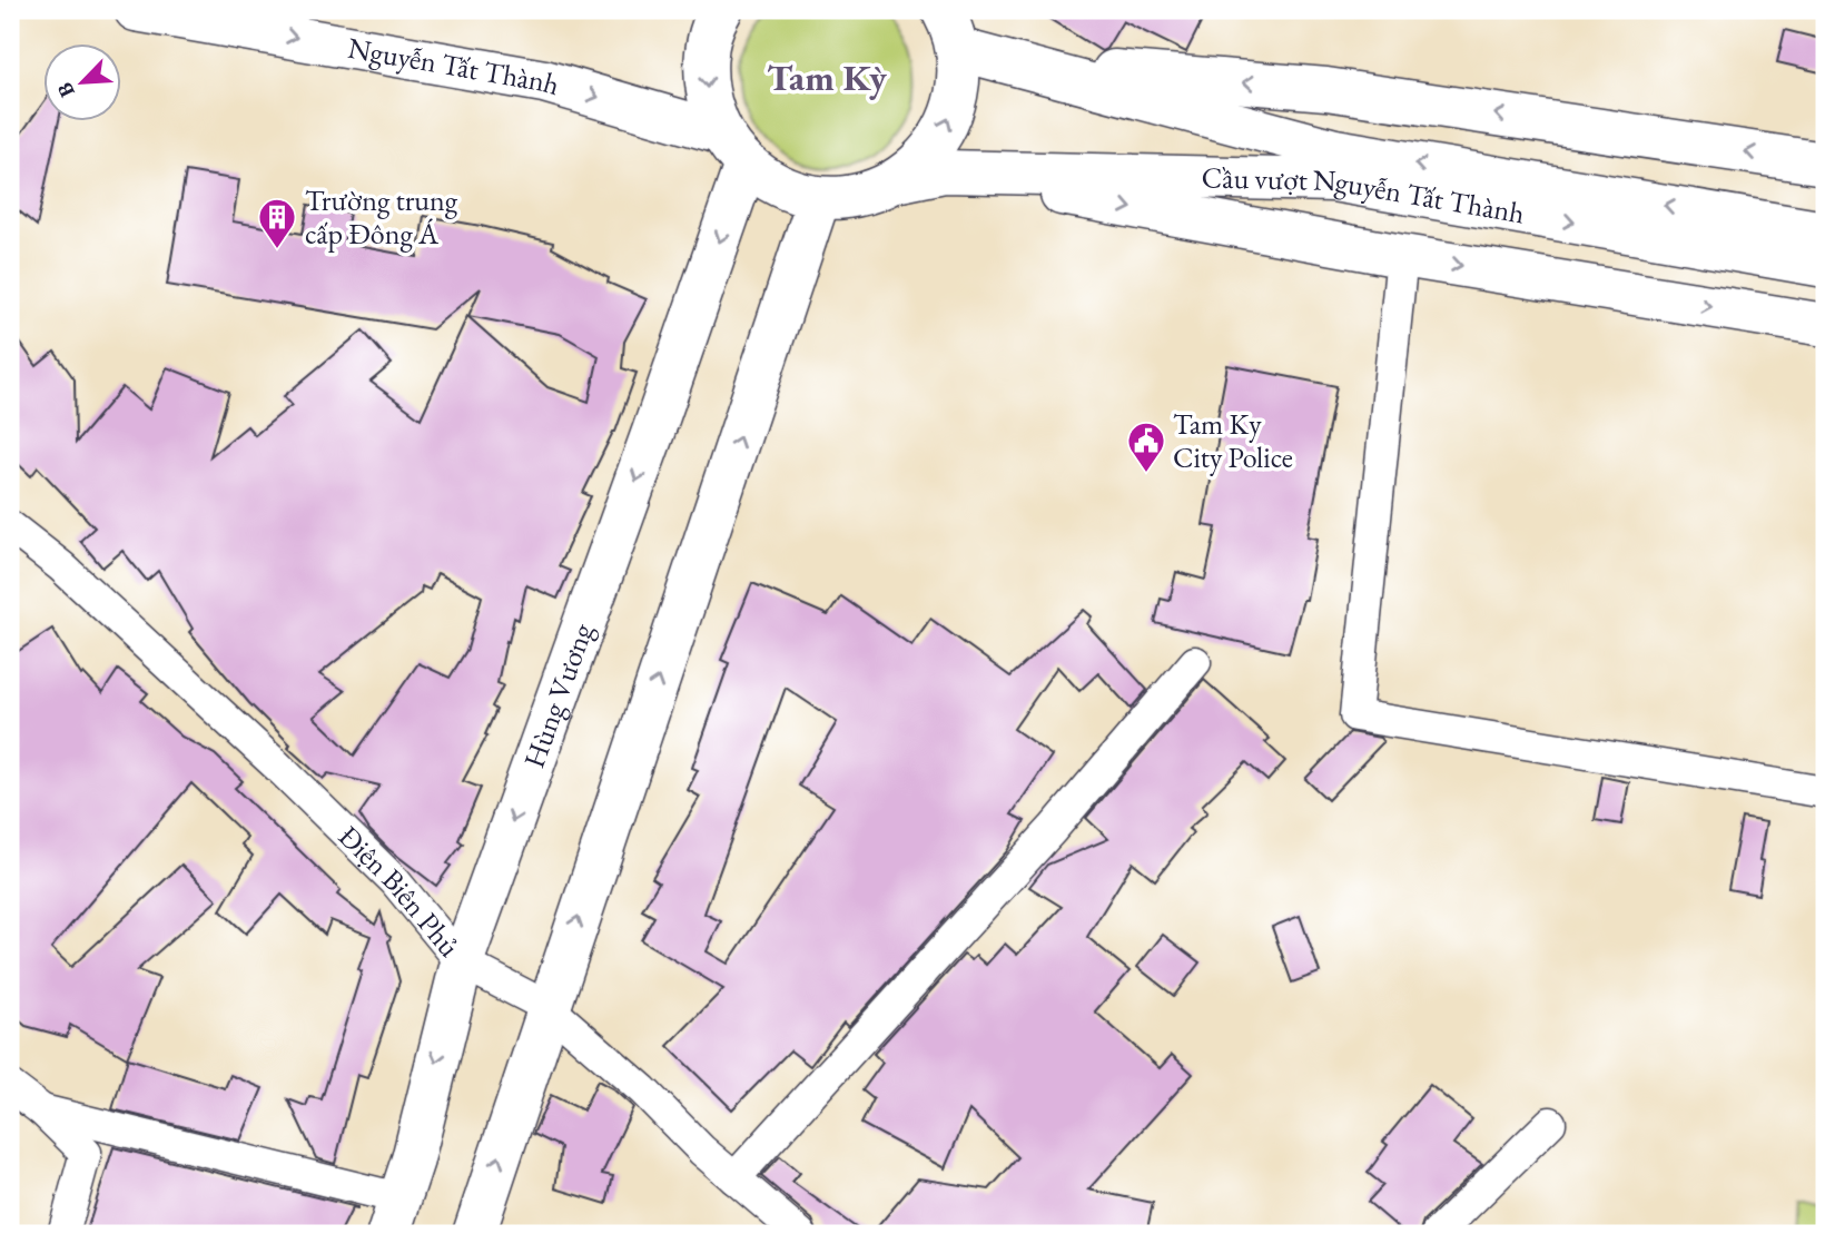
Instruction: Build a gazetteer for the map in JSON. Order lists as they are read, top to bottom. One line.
{"streets":{"main road":["Nguyễn Tất Thành","Cầu vượt Nguyễn Tất Thành","Hùng Vương"],"street":["Điện Biên Phủ"]},"crossings":[["Nguyễn Tất Thành","Cầu vượt Nguyễn Tất Thành"],["Nguyễn Tất Thành","Hùng Vương"],["Hùng Vương","Điện Biên Phủ"]],"one_way":["Nguyễn Tất Thành"],"districts":["Tam Kỳ"],"places":{"building":["Trường trung cấp Đông Á"],"public building":["Tam Ky City Police"]},"north":"bottom left"}
